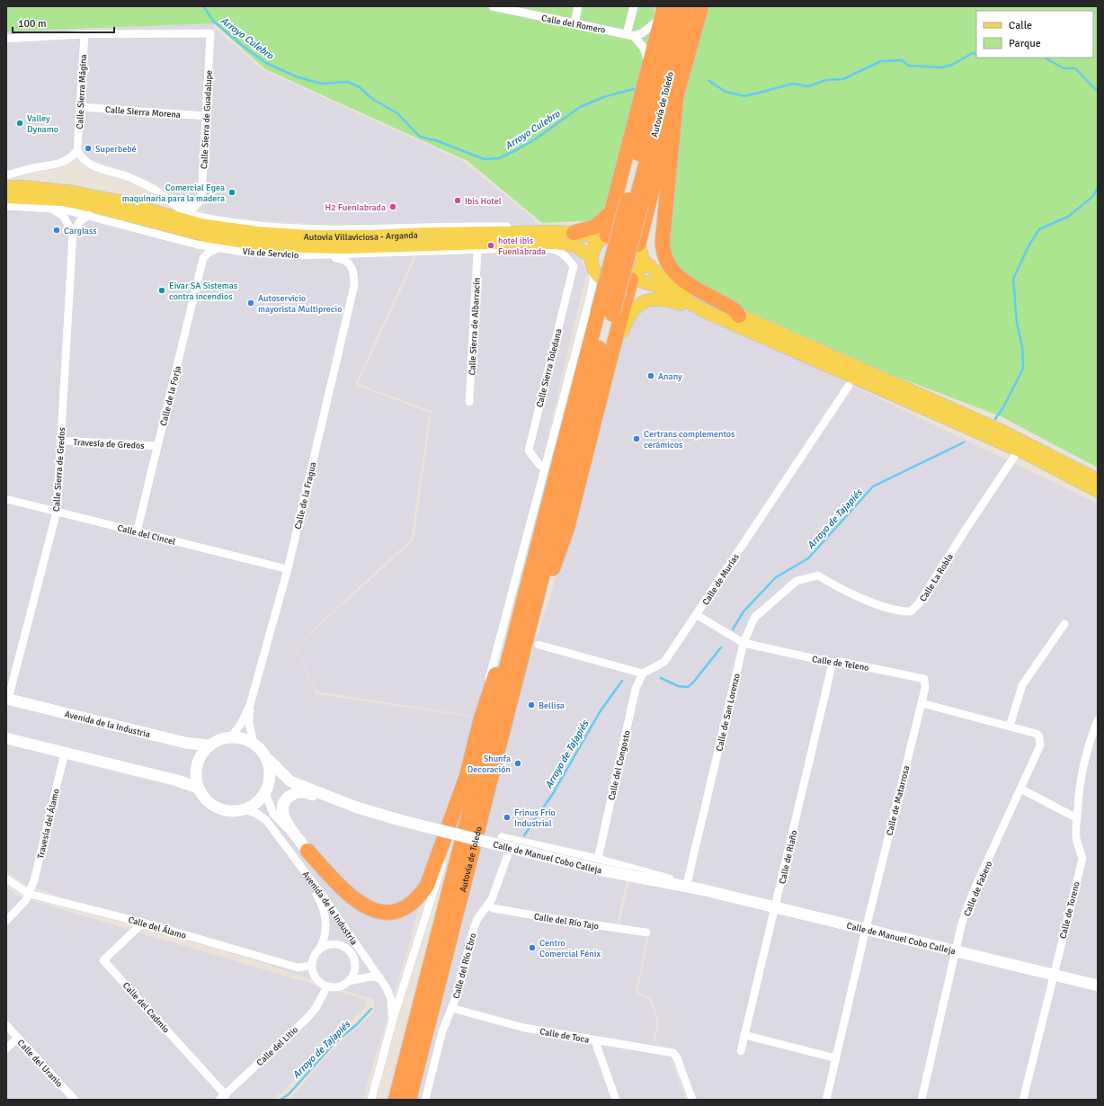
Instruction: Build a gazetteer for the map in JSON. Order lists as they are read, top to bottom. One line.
{"streets":{"highway":["Autovía de Toledo"],"main road":["Autovía Villaviciosa - Arganda"],"street":["Calle del Romero","Calle Sierra Mágina","Calle Sierra Morena","Calle Sierra de Guadalupe","Vía de Servicio","Calle Sierra de Albarracín","Calle Sierra Toledana","Calle de la Forja","Travesía de Gredos","Calle Sierra de Gredos","Calle de la Fragua","Calle del Cincel","Calle La Robla","Calle de Murías","Calle de Teleno","Calle de San Lorenzo","Avenida de la Industria","Calle del Congosto","Calle de Matarrosa","Travesía del Álamo","Calle de Manuel Cobo Calleja","Calle de Riaño","Calle de Fabero","Calle de Toreno","Calle del Río Tajo","Calle del Álamo","Calle del Río Ebro","Calle del Cadmio","Calle de Toca","Calle del Litio","Calle del Uranio"]},"crossings":[["Calle Sierra Mágina","Calle Sierra Morena"],["Calle Sierra Mágina","Calle Sierra de Guadalupe"],["Calle Sierra Morena","Calle Sierra de Guadalupe"],["Vía de Servicio","Calle Sierra de Albarracín"],["Vía de Servicio","Calle Sierra Toledana"],["Vía de Servicio","Calle Sierra de Gredos"],["Vía de Servicio","Calle de la Fragua"],["Calle de la Forja","Travesía de Gredos"],["Calle de la Forja","Calle del Cincel"],["Travesía de Gredos","Calle Sierra de Gredos"],["Calle Sierra de Gredos","Calle del Cincel"],["Calle Sierra de Gredos","Avenida de la Industria"],["Calle de la Fragua","Calle del Cincel"],["Calle de la Fragua","Avenida de la Industria"],["Calle de la Fragua","Calle de Manuel Cobo Calleja"],["Calle La Robla","Calle de San Lorenzo"],["Calle de Murías","Calle de Teleno"],["Calle de Murías","Calle del Congosto"],["Calle de Teleno","Calle de San Lorenzo"],["Calle de Teleno","Calle de Matarrosa"],["Calle de Teleno","Calle de Riaño"],["Calle de San Lorenzo","Calle de Manuel Cobo Calleja"],["Avenida de la Industria","Calle de Manuel Cobo Calleja"],["Calle del Congosto","Calle de Manuel Cobo Calleja"],["Calle de Matarrosa","Calle de Manuel Cobo Calleja"],["Travesía del Álamo","Calle del Álamo"],["Calle de Manuel Cobo Calleja","Calle de Riaño"],["Calle de Manuel Cobo Calleja","Calle de Fabero"],["Calle de Manuel Cobo Calleja","Calle de Toreno"],["Calle de Manuel Cobo Calleja","Calle del Río Ebro"],["Calle del Río Tajo","Calle del Río Ebro"],["Calle del Álamo","Calle del Cadmio"],["Calle del Álamo","Calle del Litio"],["Calle del Río Ebro","Calle de Toca"],["Calle del Cadmio","Calle del Litio"]],"water":["Arroyo Culebro","Arroyo de Tajapiés"],"places":["Valley Dynamo","Superbebé","Comercial Egea maquinaria para la madera","Ibis Hotel","H2 Fuenlabrada","Carglass","hotel ibis Fuenlabrada","Eivar SA Sistemas contra incendios","Autoservicio mayorista Multiprecio","Anany","Certrans complementos cerámicos","Bellisa","Shunfa Decoración","Frinus Frío Industrial","Centro Comercial Fénix"],"legend":["Calle","Parque"],"scale_bar":"100 m"}
